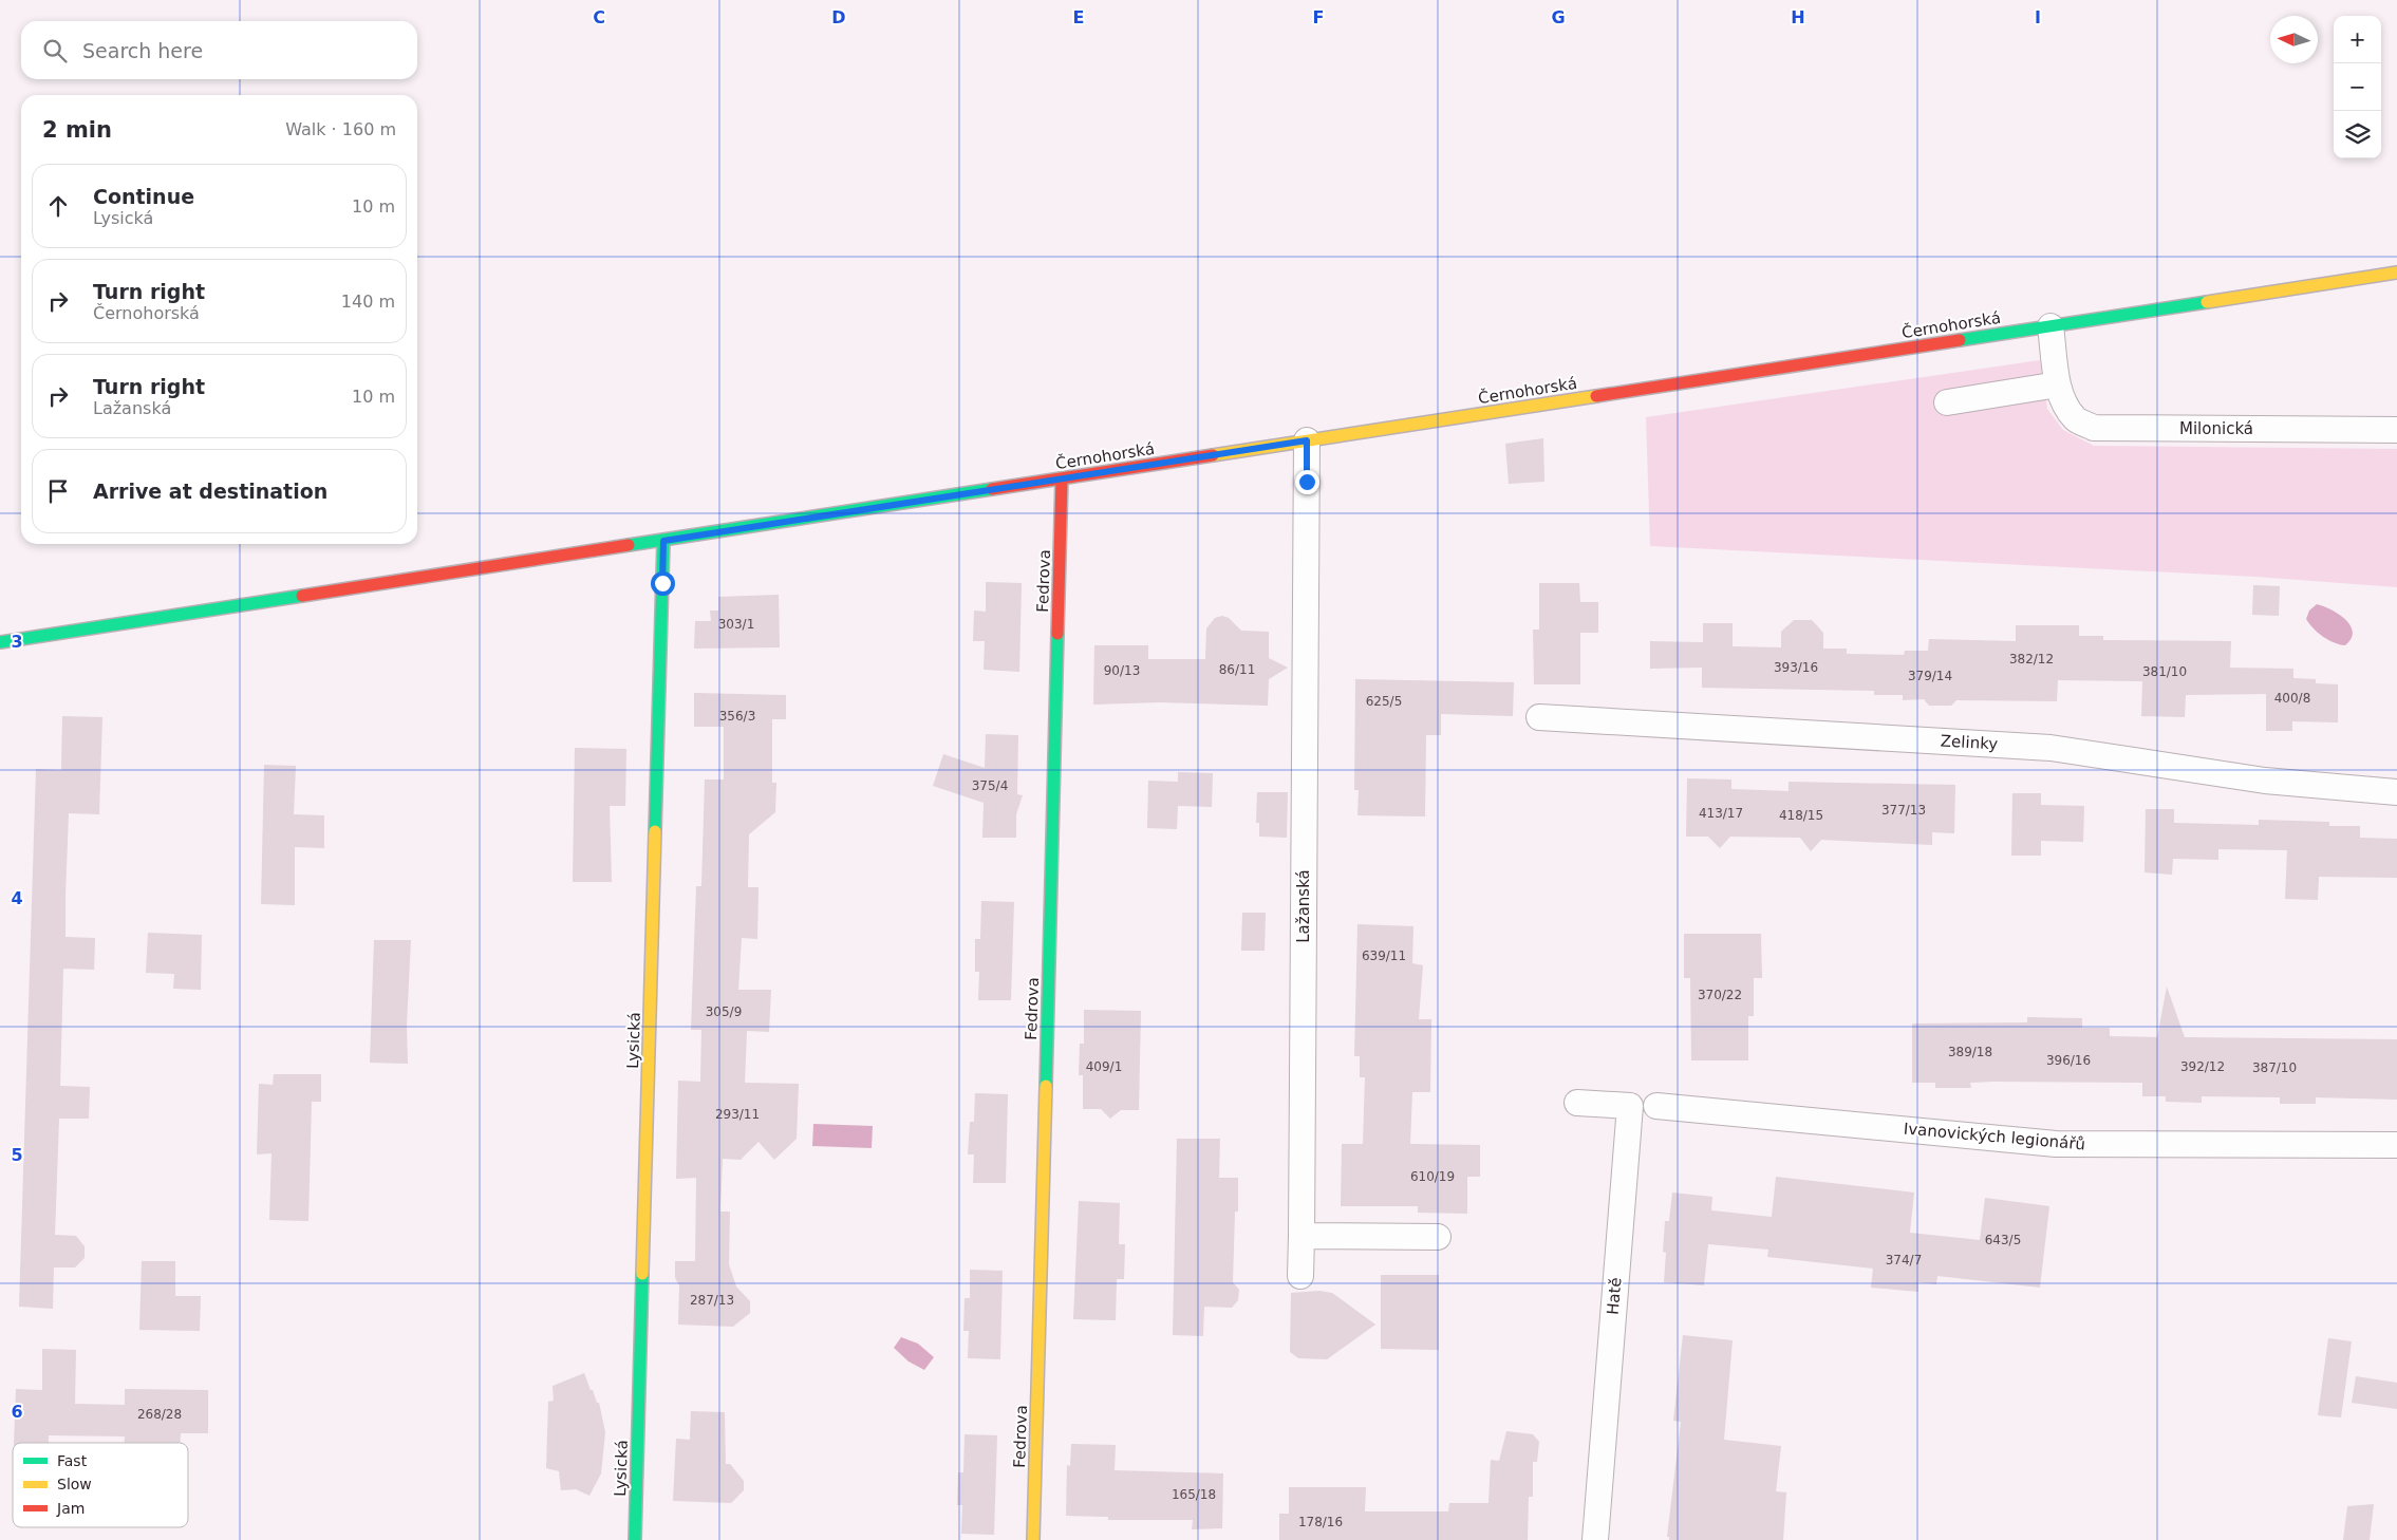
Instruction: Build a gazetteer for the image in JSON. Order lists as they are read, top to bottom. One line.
{"streets":{"street":["Černohorská","Milonická","Fedrova","Zelinky","Lažanská","Lysická","Ivanovických legionářů","Hatě"]},"crossings":[["Černohorská","Milonická"],["Černohorská","Fedrova"],["Černohorská","Lažanská"],["Černohorská","Lysická"]],"house_numbers":["303/1","382/12","393/16","86/11","90/13","381/10","379/14","400/8","625/5","356/3","375/4","377/13","413/17","418/15","639/11","370/22","305/9","389/18","396/16","409/1","392/12","387/10","293/11","610/19","643/5","374/7","287/13","268/28","165/18","178/16"],"legend":["Fast","Slow","Jam"],"north":"left","page":{"map_buttons":["+","−"],"search":"Search here","heading":["2 min","Walk · 160 m"],"list":[["Continue","Lysická","10 m"],["Turn right","Černohorská","140 m"],["Turn right","Lažanská","10 m"],"Arrive at destination"]},"grid":{"columns":["C","D","E","F","G","H","I"],"rows":["3","4","5","6"]}}
